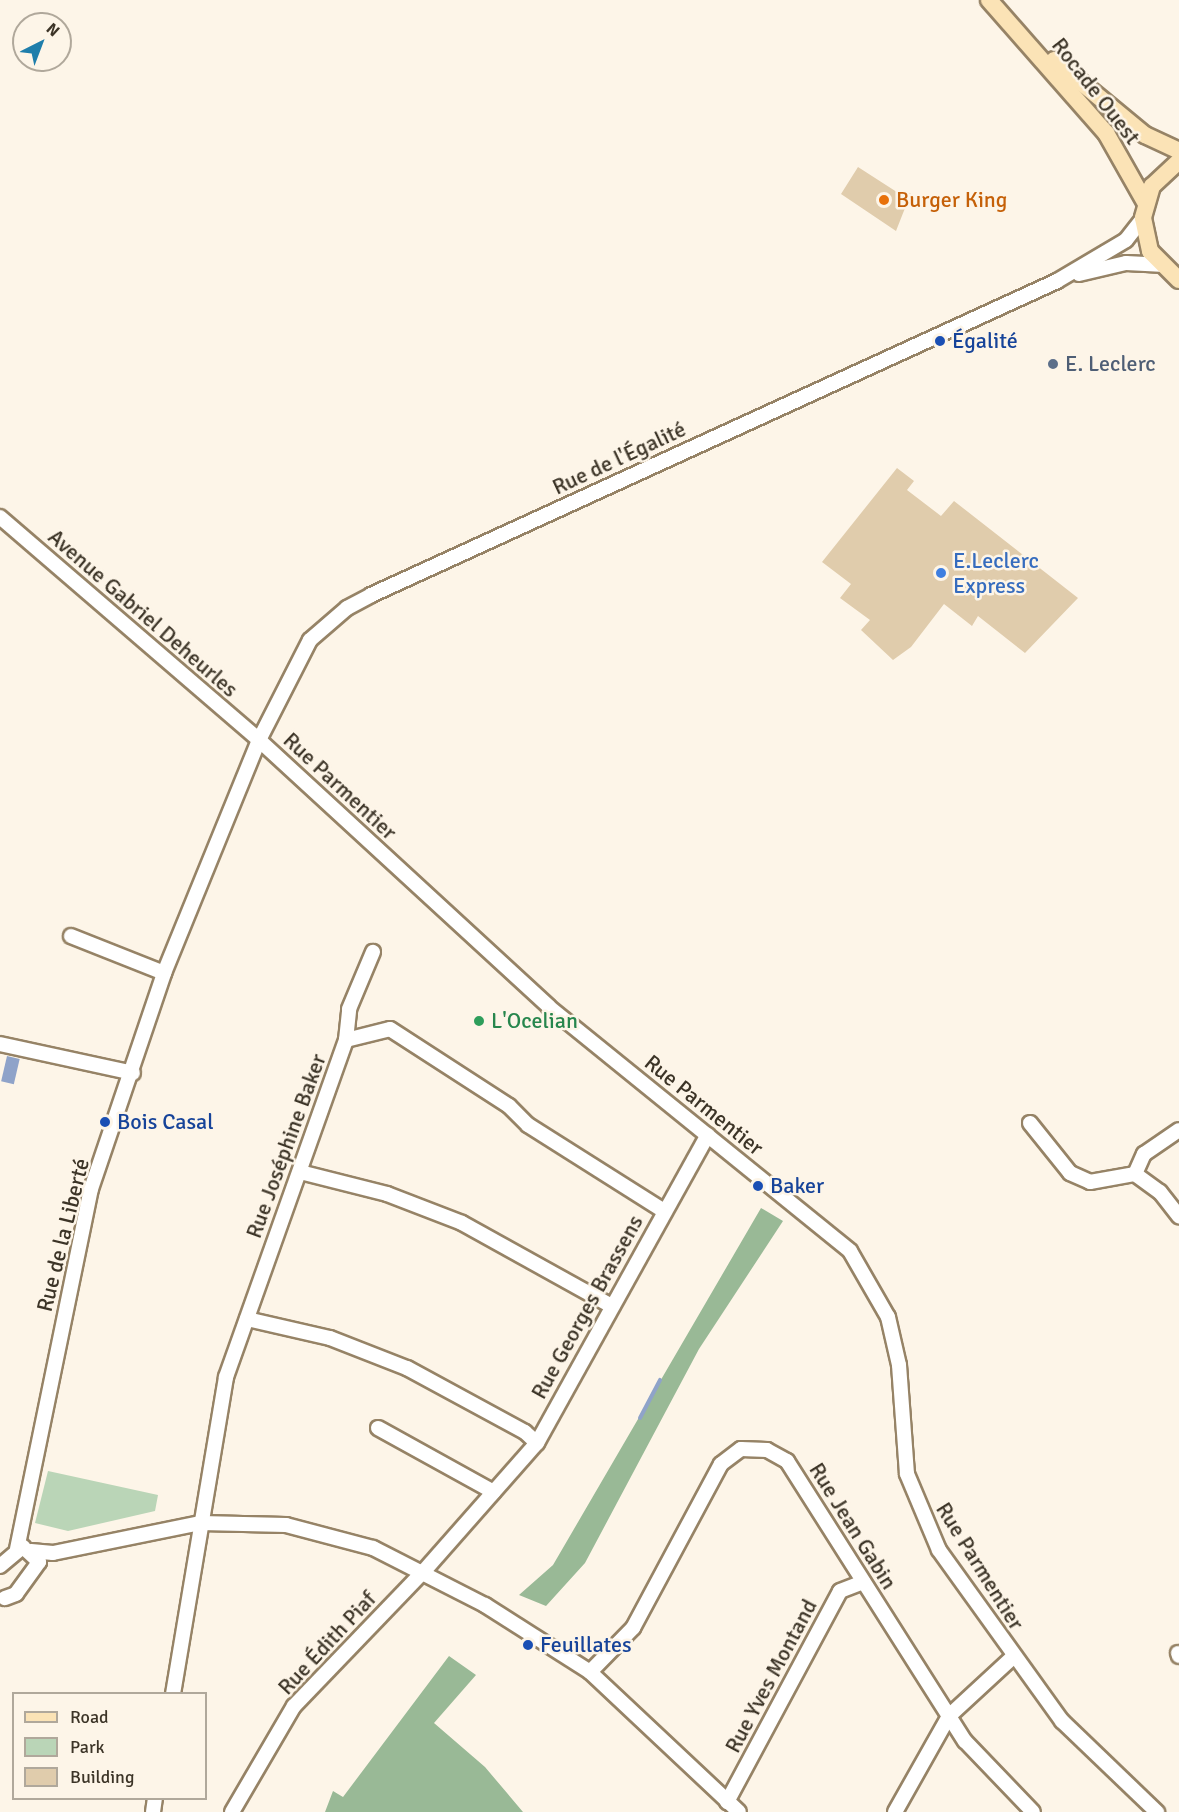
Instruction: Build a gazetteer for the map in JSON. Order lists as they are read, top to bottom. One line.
{"streets":{"main road":["Rocade Ouest"],"street":["Rue de l'Égalité","Avenue Gabriel Deheurles","Rue Parmentier","Rue Joséphine Baker","Rue de la Liberté","Rue Georges Brassens","Rue Jean Gabin","Rue Édith Piaf","Rue Yves Montand"]},"crossings":[["Rue de l'Égalité","Avenue Gabriel Deheurles"],["Rue de l'Égalité","Rue Parmentier"],["Rue de l'Égalité","Rue de la Liberté"],["Avenue Gabriel Deheurles","Rue Parmentier"],["Avenue Gabriel Deheurles","Rue de la Liberté"],["Rue Parmentier","Rue de la Liberté"],["Rue Parmentier","Rue Georges Brassens"],["Rue Joséphine Baker","Rue Georges Brassens"],["Rue Georges Brassens","Rue Édith Piaf"],["Rue Jean Gabin","Rue Yves Montand"]],"places":["Burger King","Égalité","E. Leclerc","E.Leclerc Express","L'Ocelian","Bois Casal","Baker","Feuillates"],"legend":["Road","Park","Building"],"north":"top right"}
